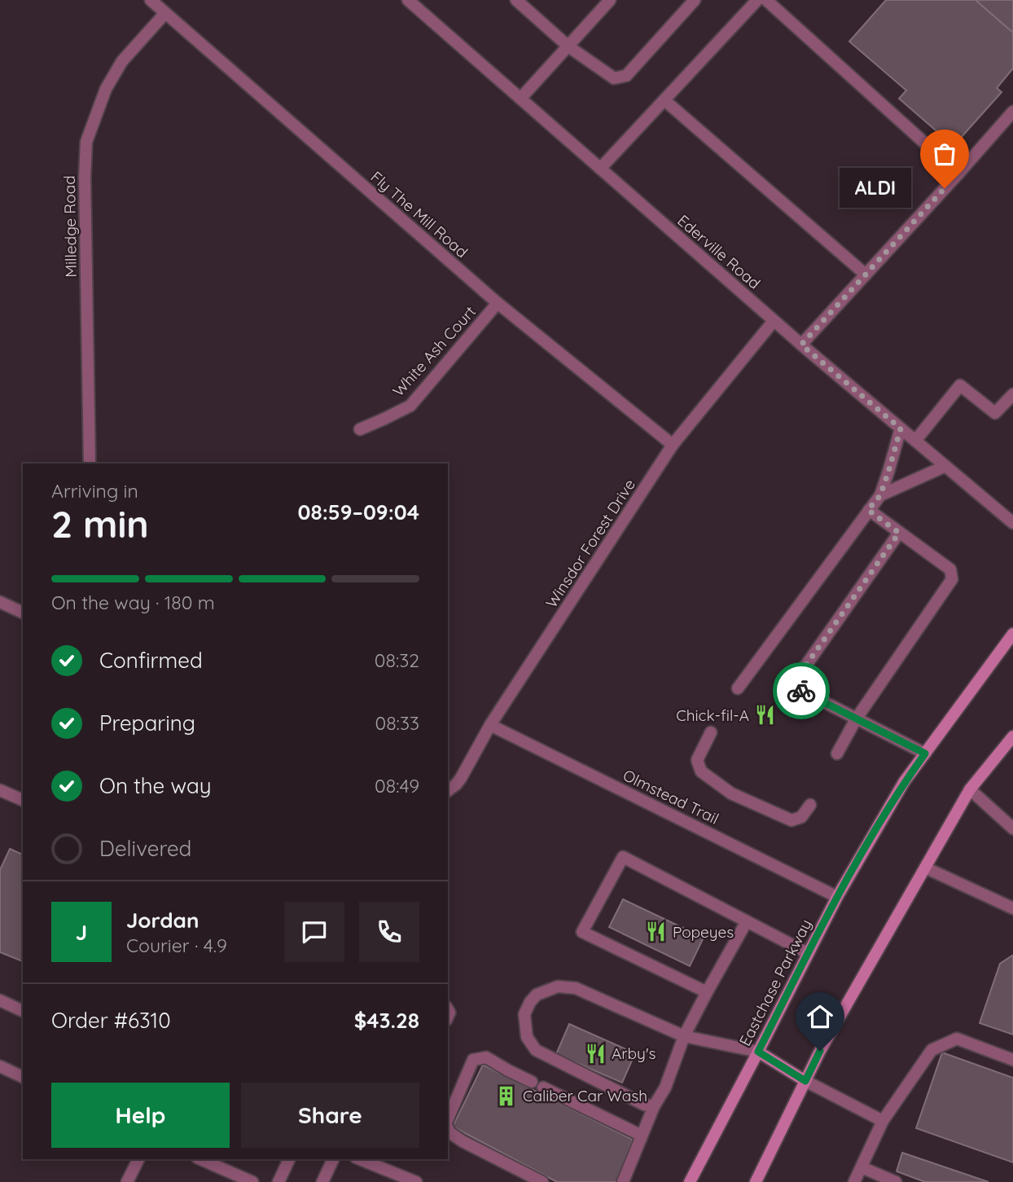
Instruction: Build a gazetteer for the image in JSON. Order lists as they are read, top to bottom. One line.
{"streets":{"main road":["Eastchase Parkway"],"street":["Fly The Mill Road","Milledge Road","Ederville Road","White Ash Court","Winsdor Forest Drive","Olmstead Trail"]},"crossings":[["Fly The Mill Road","Milledge Road"],["Fly The Mill Road","White Ash Court"],["Fly The Mill Road","Winsdor Forest Drive"],["Ederville Road","Winsdor Forest Drive"],["Winsdor Forest Drive","Olmstead Trail"],["Olmstead Trail","Eastchase Parkway"]],"places":{"other":["ALDI"],"restaurant":["Chick-fil-A","Popeyes","Arby's"],"building":["Caliber Car Wash"]},"page":{"bubble":"ALDI","heading":["2 min","Arriving in","08:59–09:04"],"panel":["Jordan","Courier · 4.9","Order #6310","$43.28"],"bar":"On the way · 180 m","list":[["Confirmed","08:32"],["Preparing","08:33"],["On the way","08:49"],"Delivered"],"round":"J","buttons":["Help","Share"]}}
